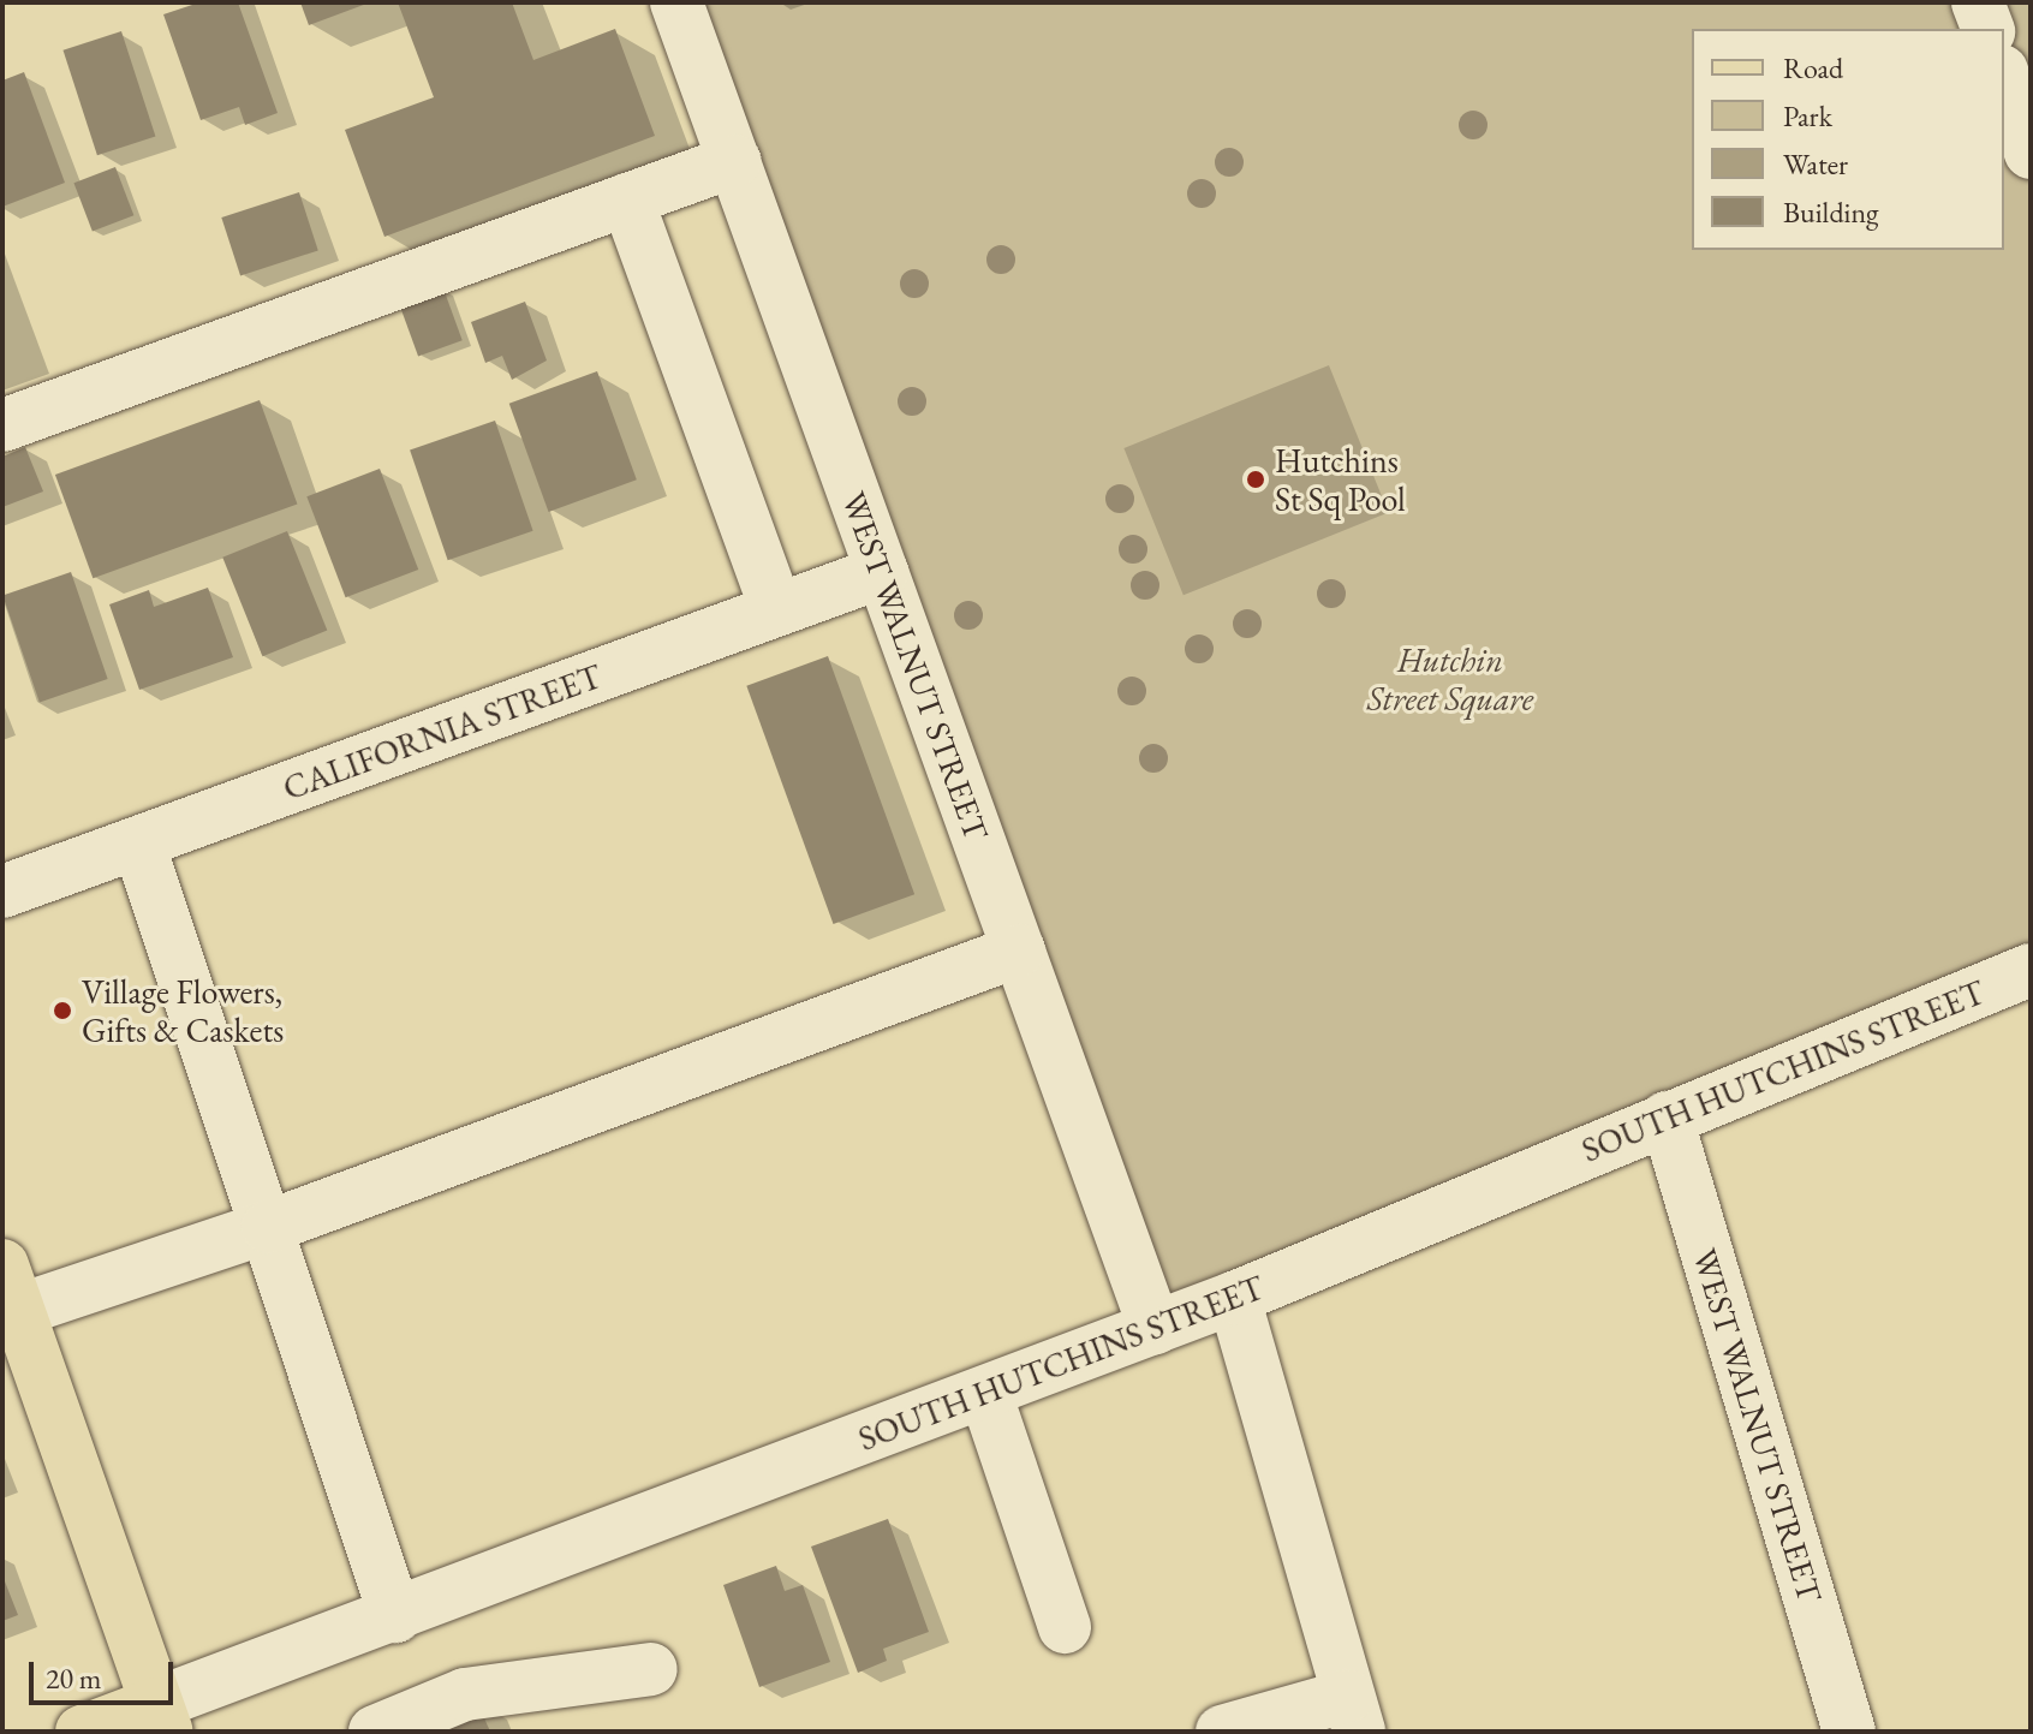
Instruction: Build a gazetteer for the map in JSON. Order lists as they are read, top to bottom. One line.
{"streets":{"main road":["SOUTH HUTCHINS STREET"],"street":["WEST WALNUT STREET","CALIFORNIA STREET"]},"crossings":[["WEST WALNUT STREET","CALIFORNIA STREET"],["WEST WALNUT STREET","SOUTH HUTCHINS STREET"]],"parks":["Hutchin Street Square"],"places":["Hutchins St Sq Pool","Village Flowers, Gifts & Caskets"],"legend":["Road","Park","Water","Building"],"scale_bar":"20 m"}
